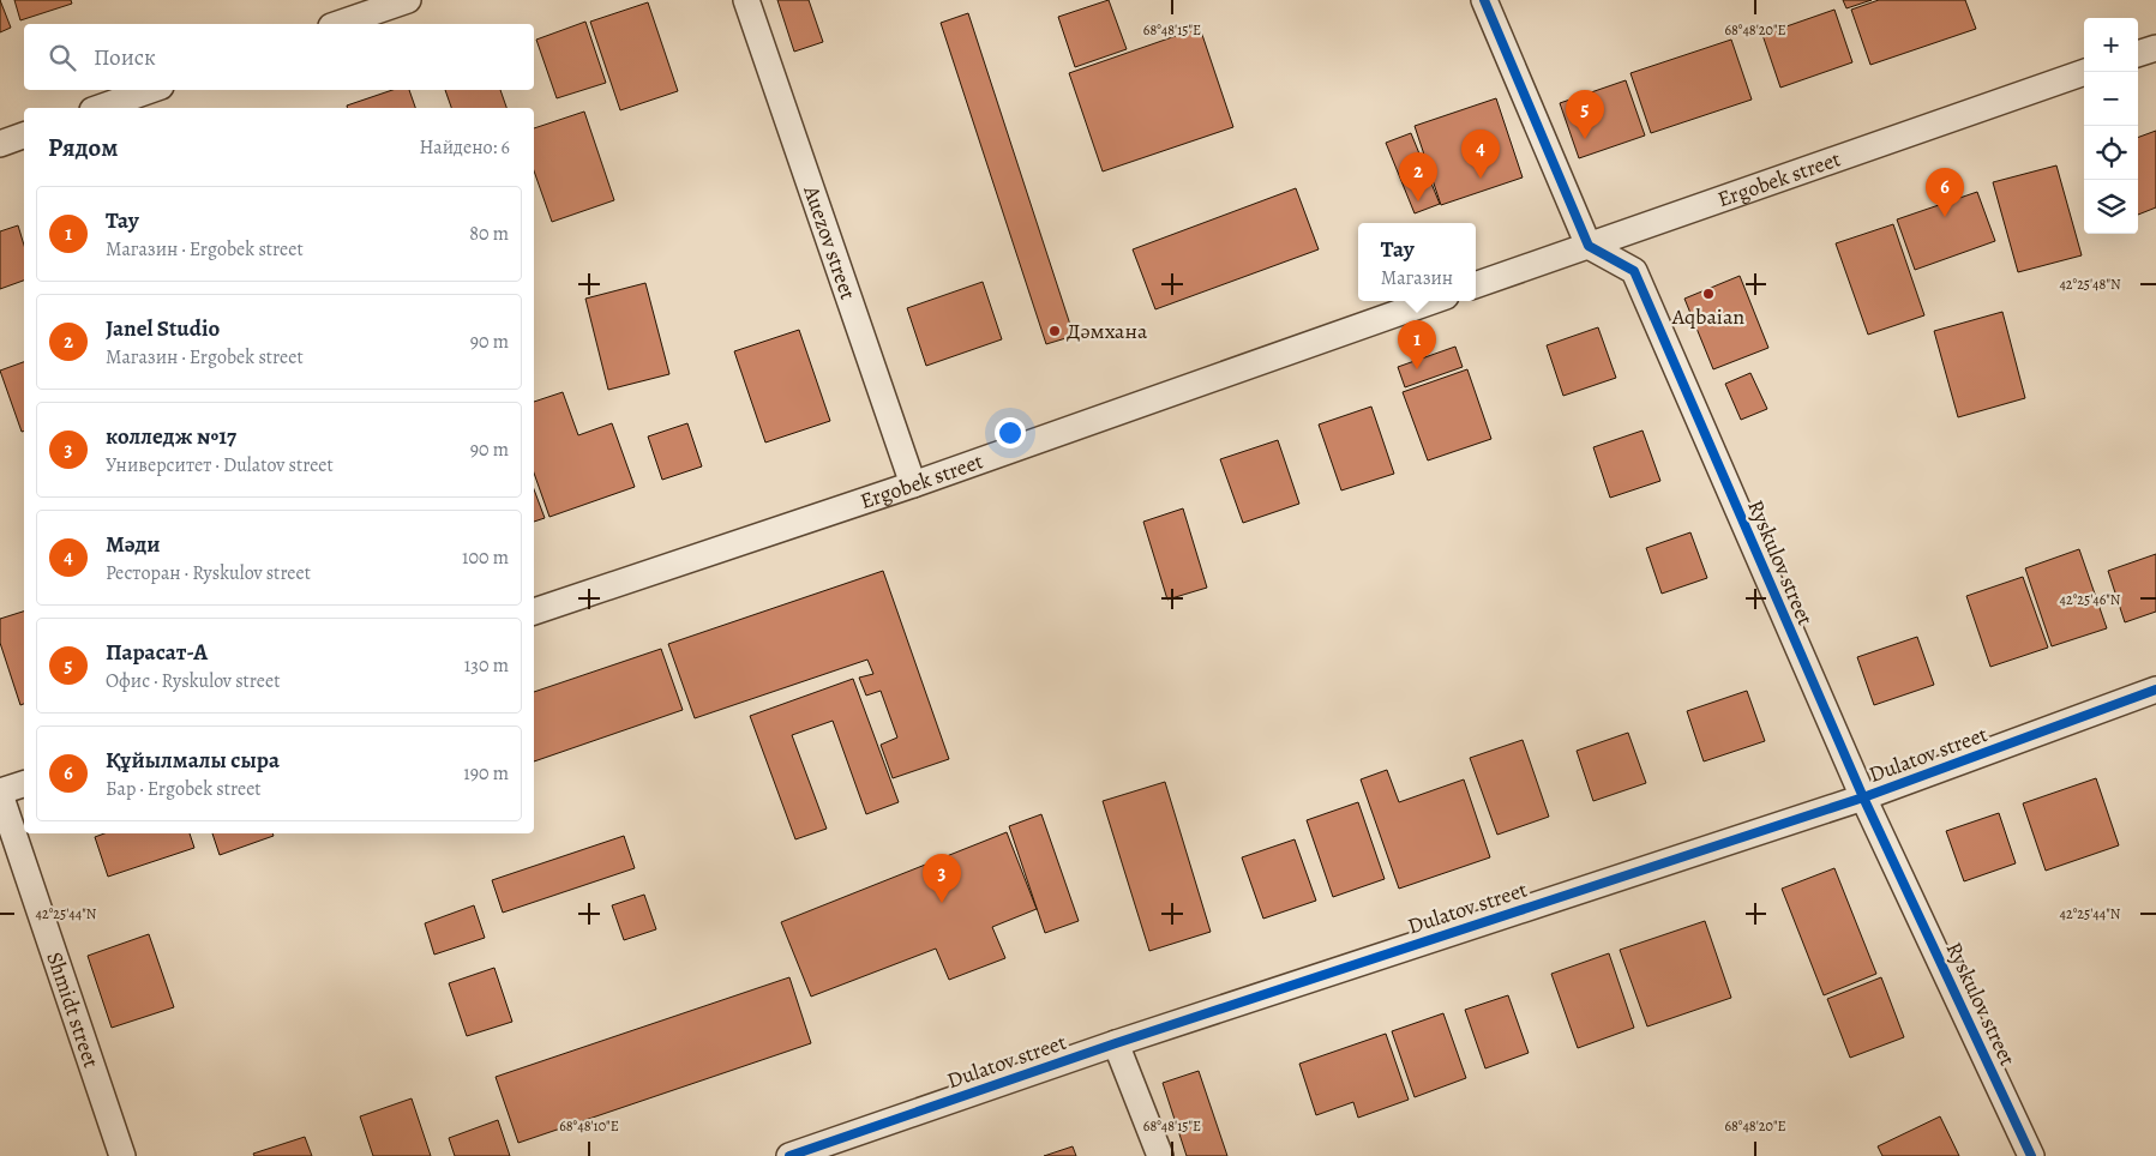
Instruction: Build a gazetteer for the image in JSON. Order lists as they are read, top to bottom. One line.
{"streets":{"street":["Ergobek street","Auezov street","Ryskulov street","Dulatov street","Shmidt street"]},"crossings":[["Ergobek street","Auezov street"],["Ergobek street","Ryskulov street"],["Ryskulov street","Dulatov street"]],"places":["Aqbaian","Дәмхана"],"page":{"map_buttons":["+","−"],"search":"Поиск","pins":["5","4","2","6","1","3"],"heading":["Рядом","Найдено: 6"],"list":[{"mark":"1","name":"Тау","note":"Магазин · Ergobek street","value":"80 m"},{"mark":"2","name":"Janel Studio","note":"Магазин · Ergobek street","value":"90 m"},{"mark":"3","name":"колледж №17","note":"Университет · Dulatov street","value":"90 m"},{"mark":"4","name":"Мәди","note":"Ресторан · Ryskulov street","value":"100 m"},{"mark":"5","name":"Парасат-А","note":"Офис · Ryskulov street","value":"130 m"},{"mark":"6","name":"Құйылмалы сыра","note":"Бар · Ergobek street","value":"190 m"}],"popup":["Тау","Магазин"]},"coordinates":["68°48'15\"E","68°48'20\"E","42°25'48\"N","42°25'46\"N","42°25'44\"N","68°48'10\"E"]}
